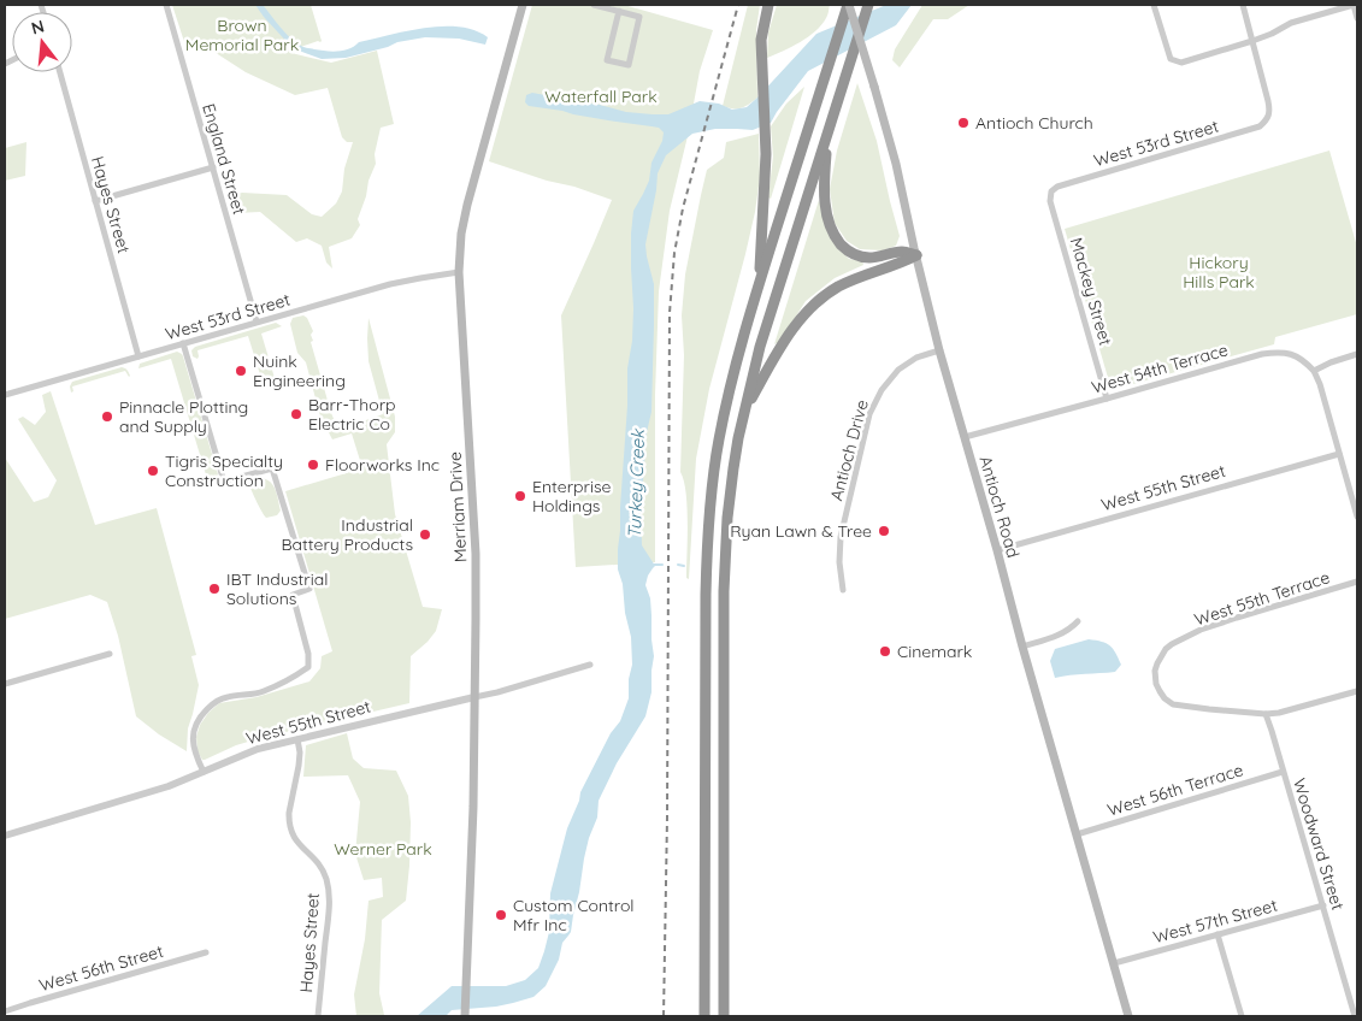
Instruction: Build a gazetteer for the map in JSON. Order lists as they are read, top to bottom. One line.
{"streets":{"main road":["Merriam Drive","Antioch Road"],"street":["West 53rd Street","England Street","Hayes Street","Mackey Street","West 54th Terrace","Antioch Drive","West 55th Street","West 55th Terrace","West 56th Terrace","Woodward Street","West 57th Street","West 56th Street"]},"crossings":[["West 53rd Street","England Street"],["West 53rd Street","Hayes Street"],["West 53rd Street","Mackey Street"],["West 53rd Street","Merriam Drive"],["Hayes Street","West 55th Street"],["Mackey Street","West 54th Terrace"],["West 54th Terrace","Antioch Road"],["Antioch Drive","Antioch Road"],["West 55th Street","Merriam Drive"],["West 55th Street","Antioch Road"],["Antioch Road","West 56th Terrace"],["Antioch Road","West 57th Street"],["West 55th Terrace","Woodward Street"],["West 56th Terrace","Woodward Street"],["Woodward Street","West 57th Street"]],"water":["Turkey Creek"],"parks":["Brown Memorial Park","Waterfall Park","Hickory Hills Park","Werner Park"],"places":["Antioch Church","Nuink Engineering","Barr-Thorp Electric Co","Pinnacle Plotting and Supply","Floorworks Inc","Tigris Specialty Construction","Enterprise Holdings","Ryan Lawn & Tree","Industrial Battery Products","IBT Industrial Solutions","Cinemark","Custom Control Mfr Inc"],"north":"top"}
